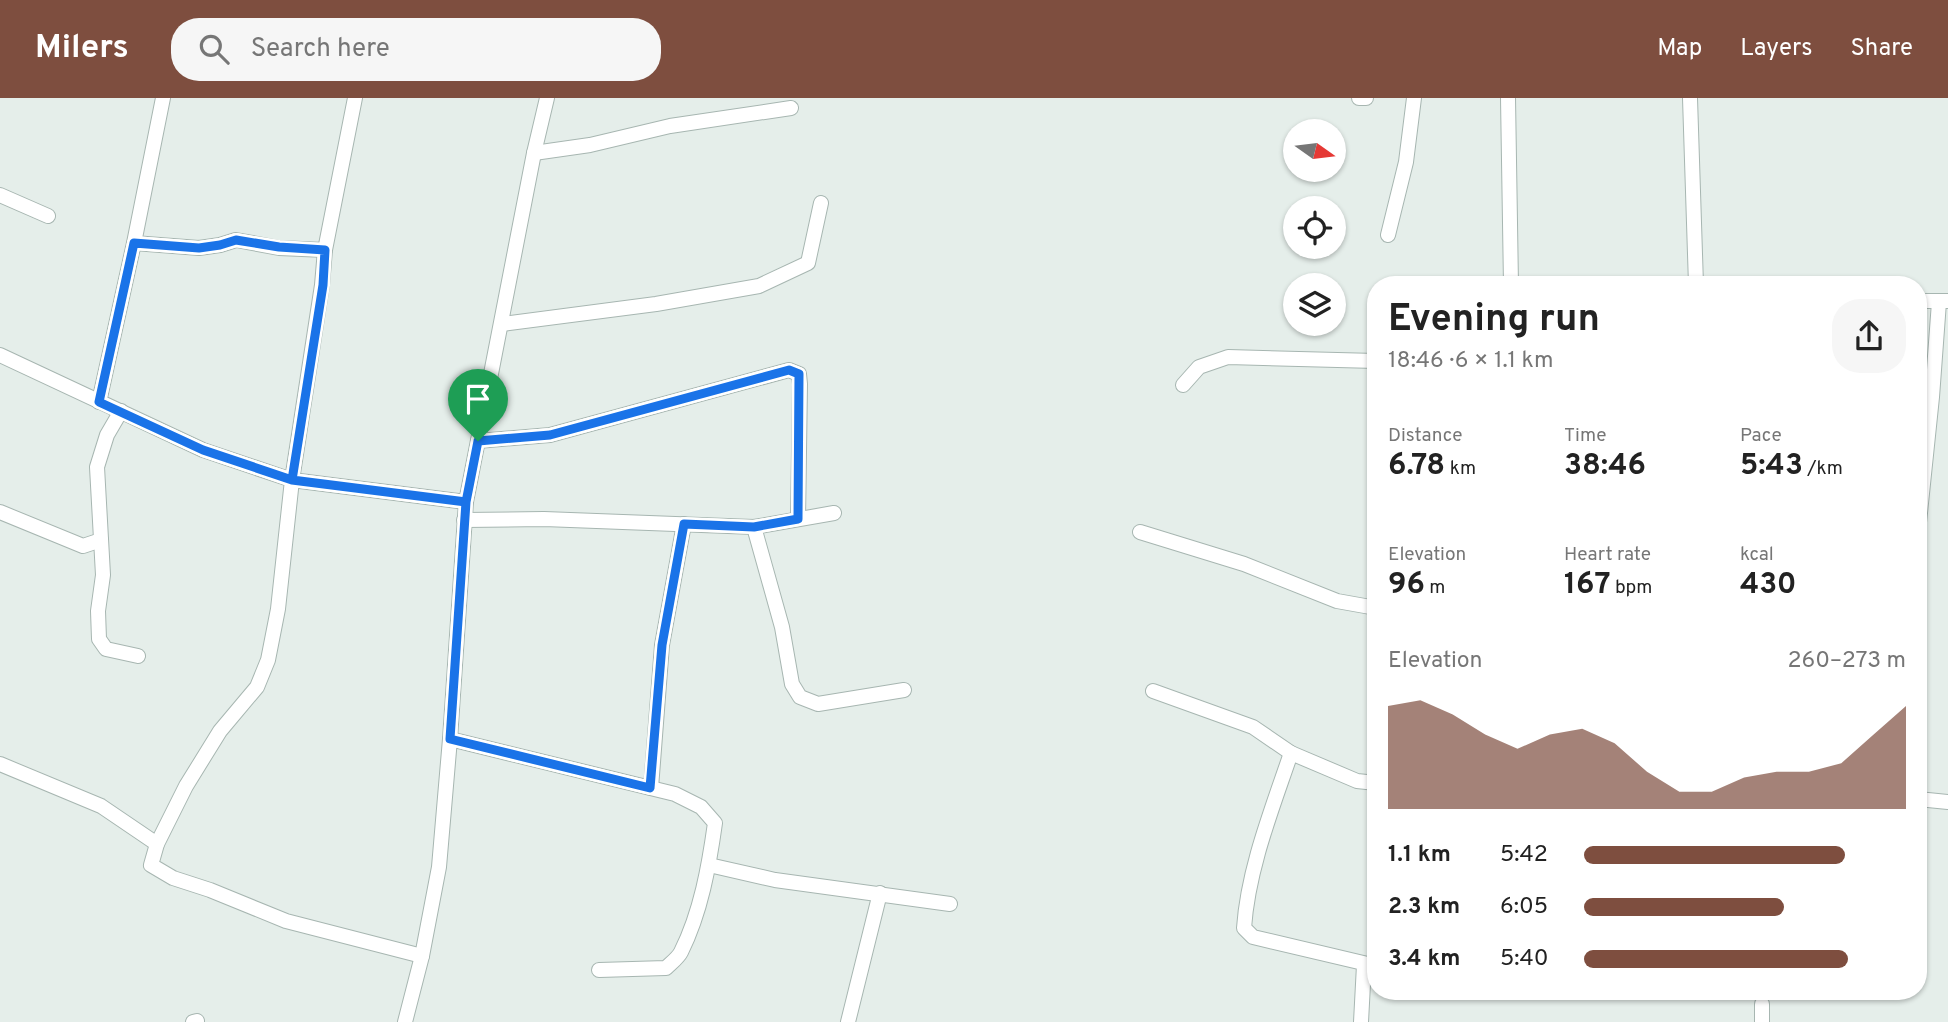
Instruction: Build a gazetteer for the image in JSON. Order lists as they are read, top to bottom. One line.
{"north":"right","page":{"header":"Milers","search":"Search here","nav":["Map","Layers","Share"],"heading":["Evening run","18:46 · 6 × 1.1 km"],"stats":[["Distance","6.78 km"],["Time","38:46"],["Pace","5:43 /km"],["Elevation","96 m"],["Heart rate","167 bpm"],["kcal","430"]],"chart":["Elevation","260–273 m"],"list":[{"name":"1.1 km","note":"5:42"},{"name":"2.3 km","note":"6:05"},{"name":"3.4 km","note":"5:40"}]}}
